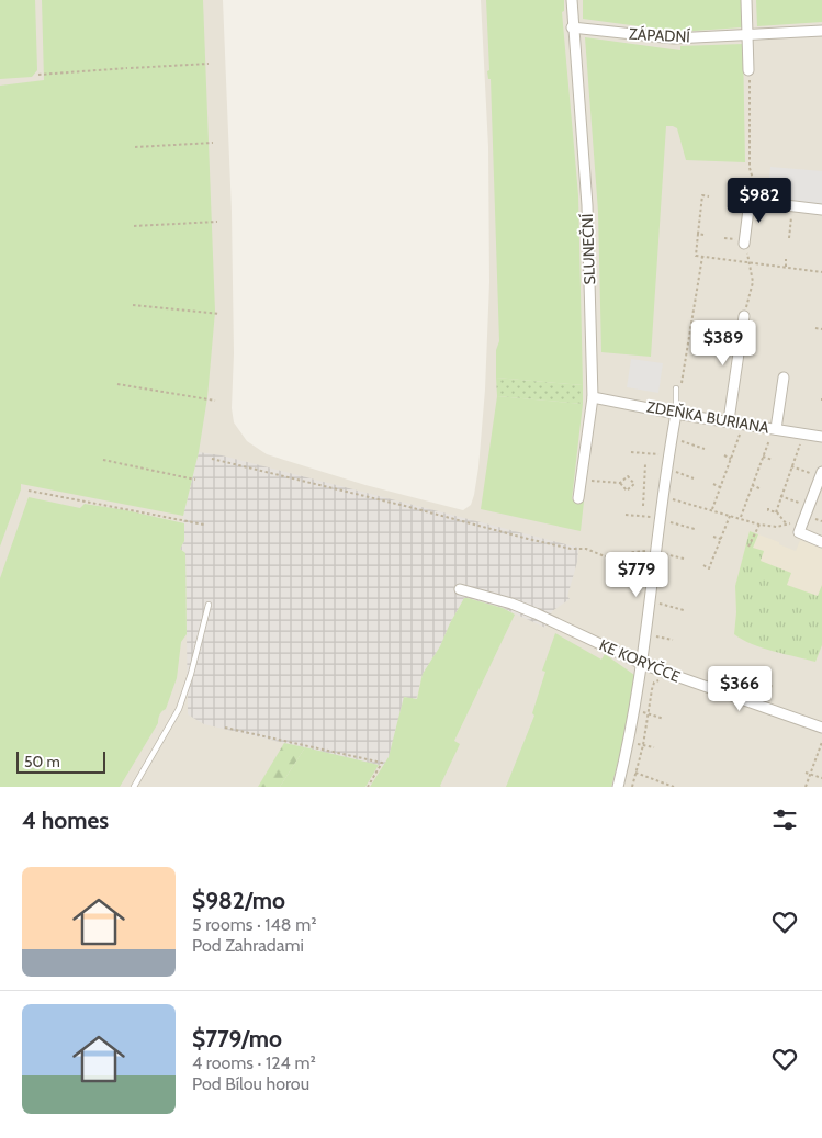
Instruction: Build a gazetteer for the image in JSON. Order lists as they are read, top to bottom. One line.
{"streets":{"street":["ZÁPADNÍ","SLUNEČNÍ","ZDEŇKA BURIANA","KE KORYČCE"]},"crossings":[["ZÁPADNÍ","SLUNEČNÍ"],["SLUNEČNÍ","ZDEŇKA BURIANA"]],"scale_bar":"50 m","page":{"price":["$982","$389","$779","$366"],"scale":"50 m","heading":"4 homes","list":[{"name":"$982/mo","note":"5 rooms · 148 m² · Pod Zahradami"},{"name":"$779/mo","note":"4 rooms · 124 m² · Pod Bílou horou"}]}}
